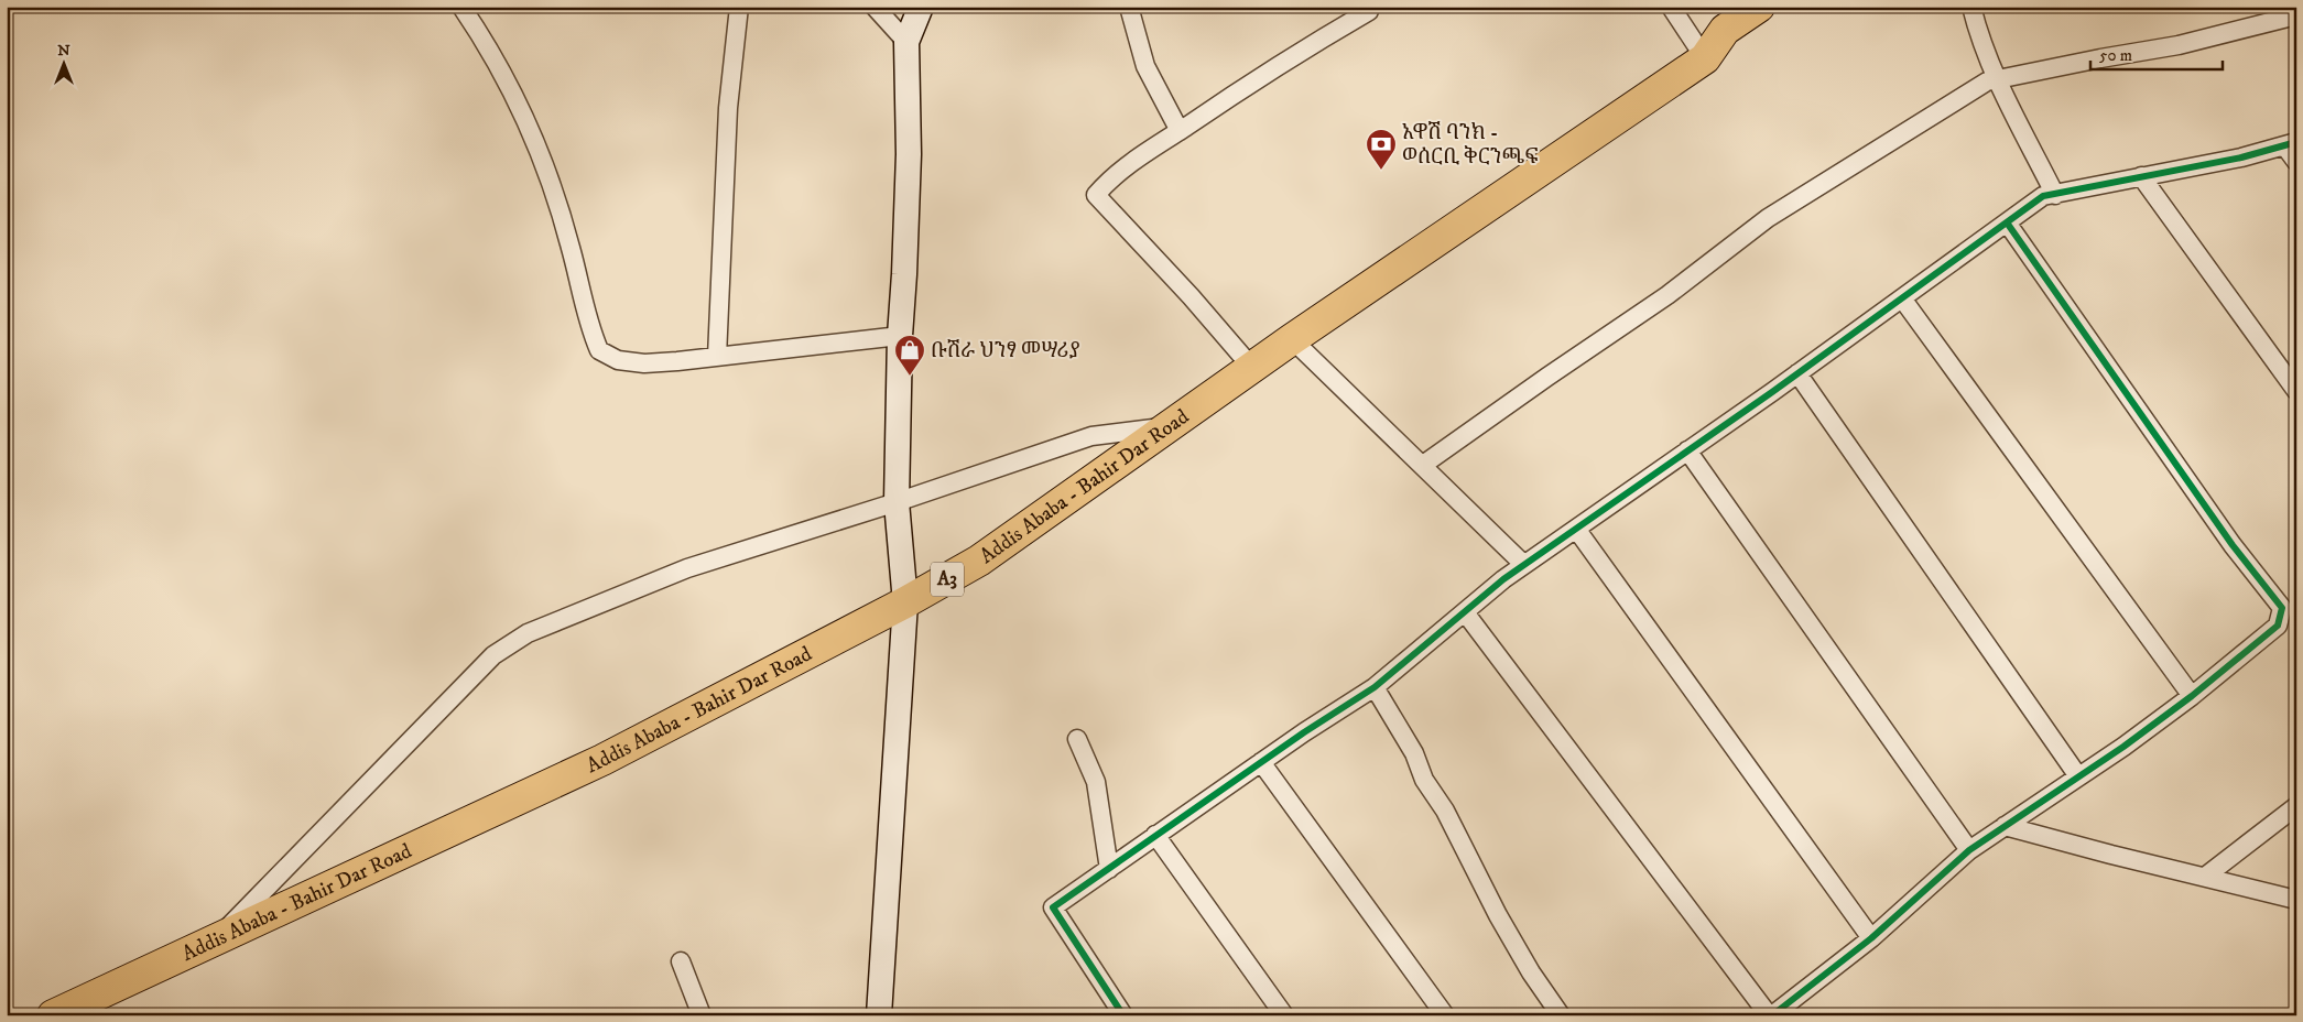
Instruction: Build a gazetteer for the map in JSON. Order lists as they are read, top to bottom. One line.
{"streets":{"highway":["Addis Ababa - Bahir Dar Road","A3"]},"places":{"bank":["አዋሽ ባንክ - ወሰርቢ ቅርንጫፍ"],"shop":["ቡሽራ ህንፃ መሣሪያ"]},"scale_bar":"50 m","north":"top"}
